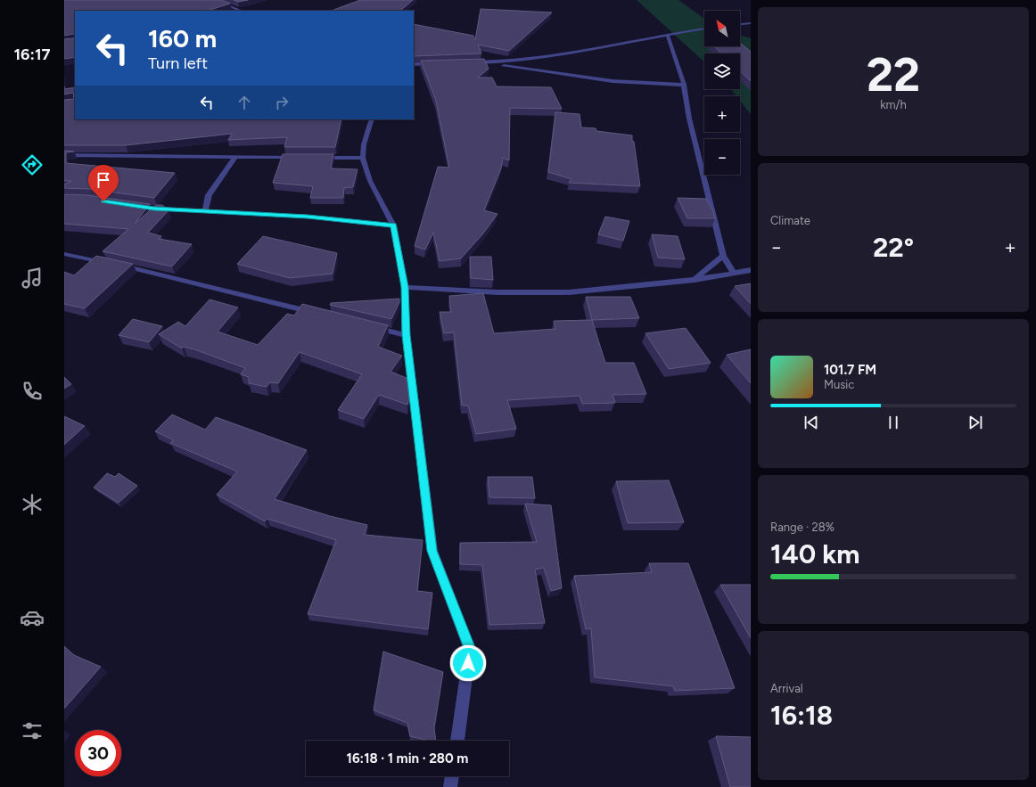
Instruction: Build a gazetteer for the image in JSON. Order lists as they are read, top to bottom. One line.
{"north":"top left","page":{"tabs":"16:17","tile":[["22","km/h"],"Climate",["Range · 28%","140 km"],["Arrival","16:18"]],"map_buttons":["+","−"],"turn":["160 m","Turn left"],"heat":["−","22°","+"],"song":["101.7 FM","Music"],"limit":"30","trip":"16:18 · 1 min · 280 m"}}
